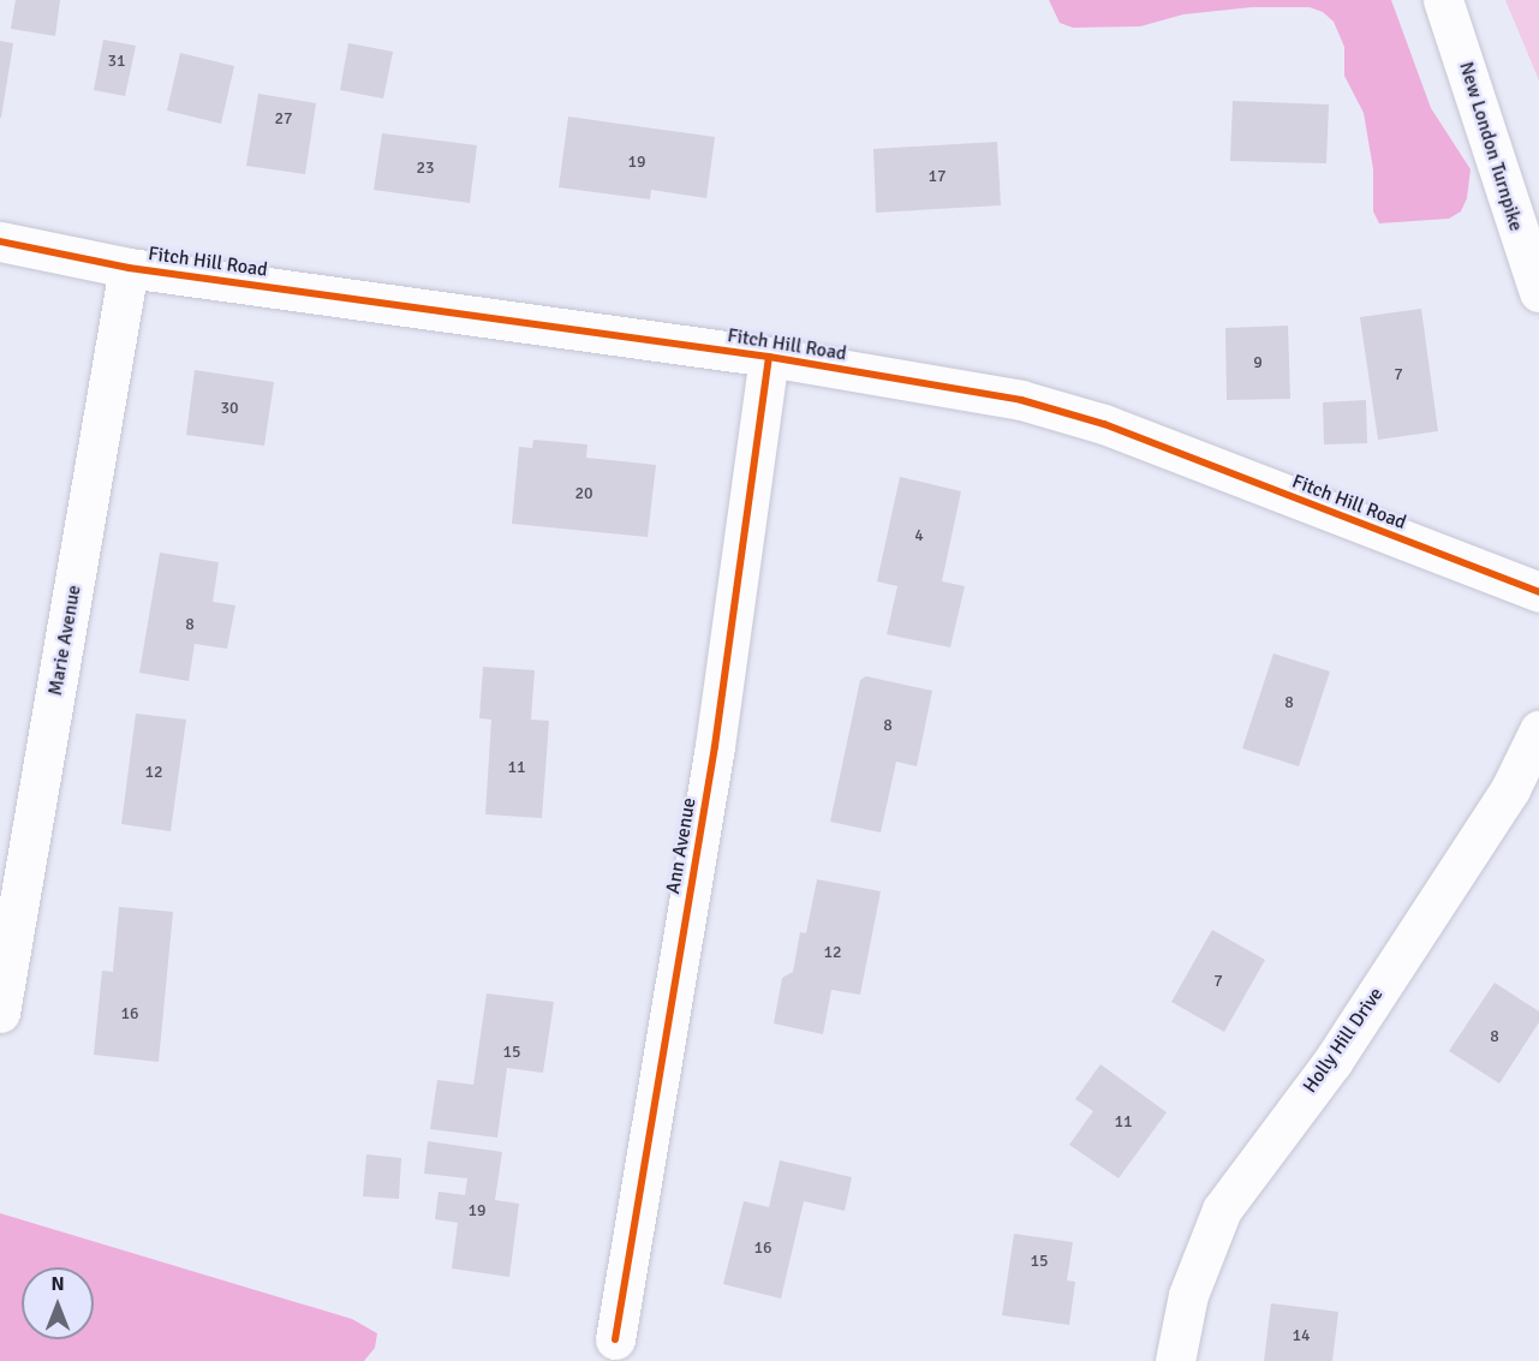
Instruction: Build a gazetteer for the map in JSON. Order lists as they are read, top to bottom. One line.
{"streets":{"street":["New London Turnpike","Fitch Hill Road","Marie Avenue","Ann Avenue","Holly Hill Drive"]},"crossings":[["Fitch Hill Road","Marie Avenue"],["Fitch Hill Road","Ann Avenue"]],"house_numbers":["31","27","19","23","17","9","7","30","20","4","8","8","8","11","12","12","7","16","8","15","11","19","16","15","14"],"north":"top"}
